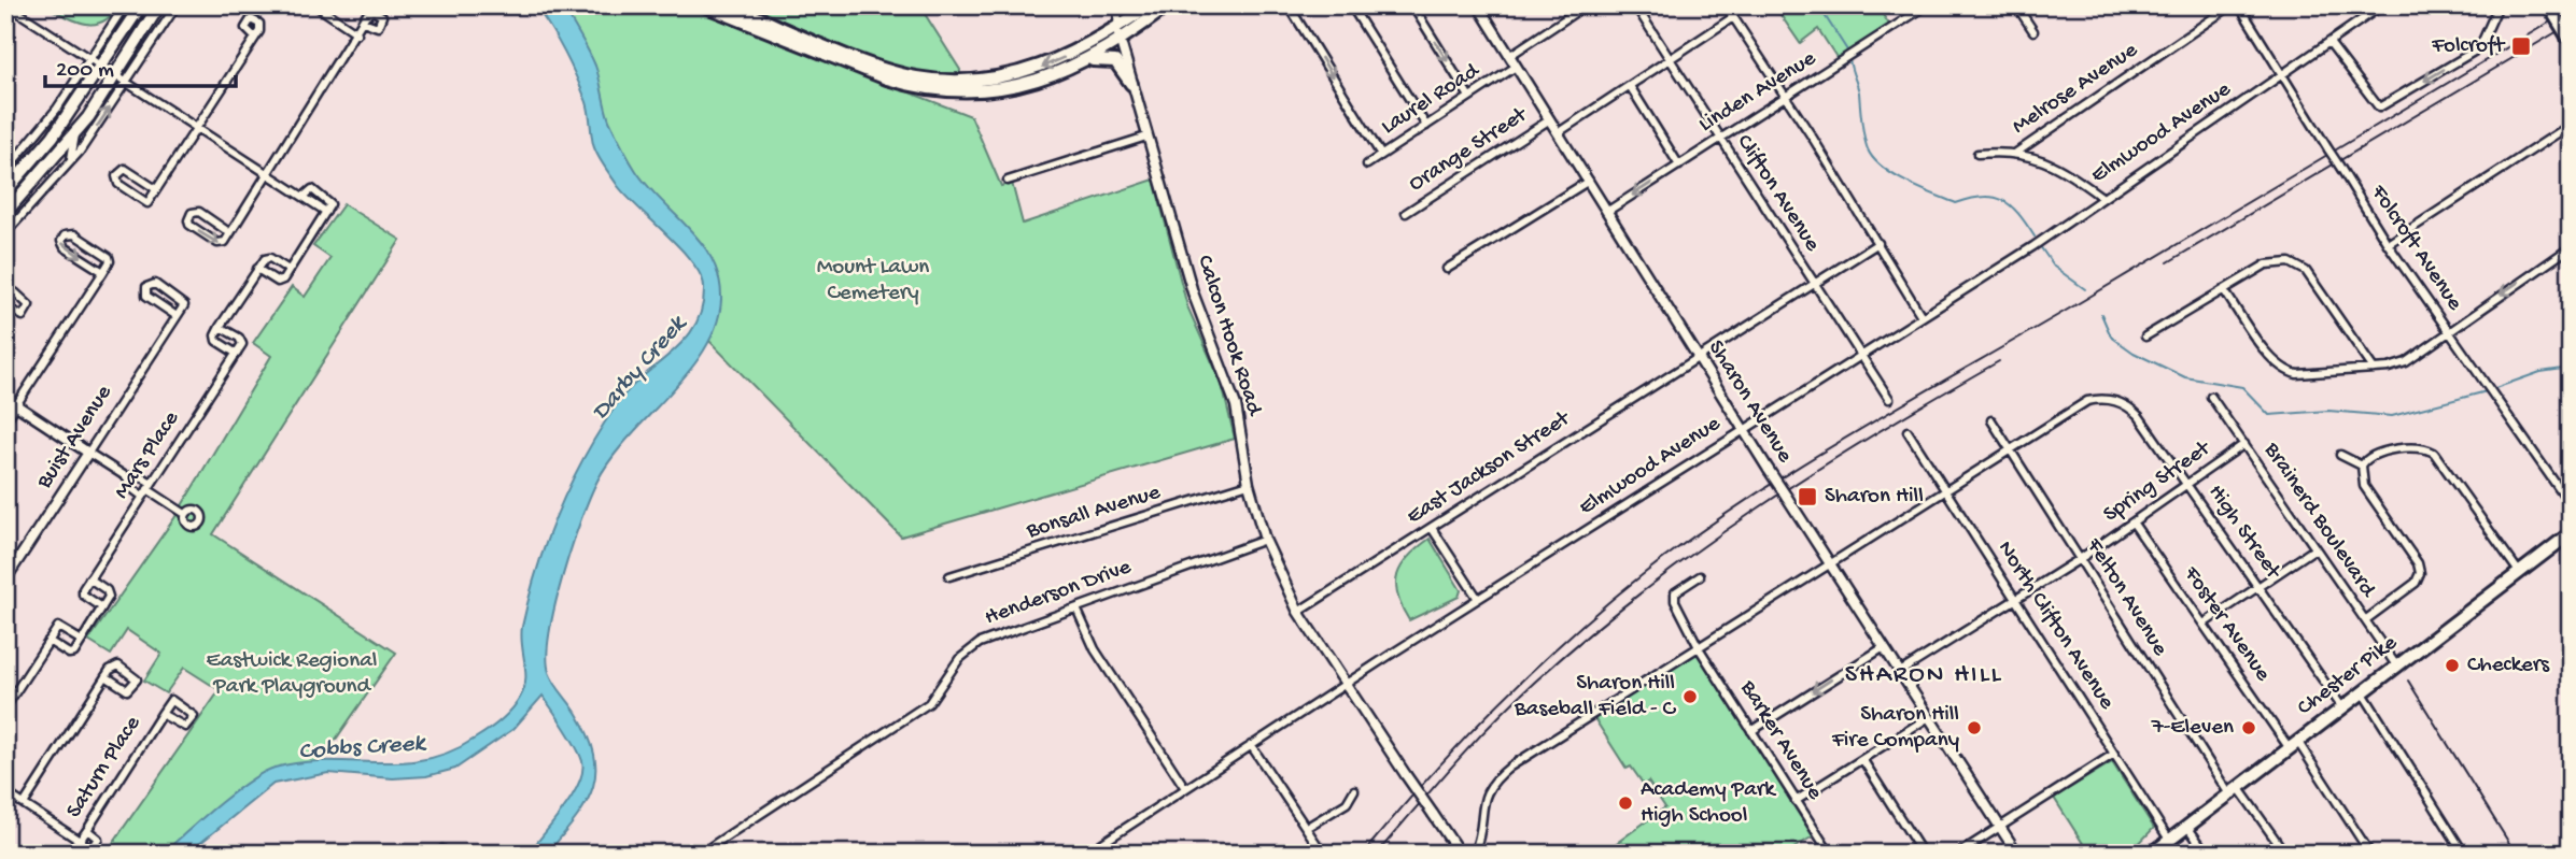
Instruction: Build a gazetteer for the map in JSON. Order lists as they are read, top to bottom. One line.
{"streets":{"main road":["Chester Pike"],"street":["Melrose Avenue","Linden Avenue","Laurel Road","Elmwood Avenue","Orange Street","Clifton Avenue","Folcroft Avenue","Calcon Hook Road","Sharon Avenue","Buist Avenue","Mars Place","East Jackson Street","Spring Street","Bonsall Avenue","Brainerd Boulevard","High Street","Henderson Drive","Felton Avenue","Foster Avenue","North Clifton Avenue","Barker Avenue","Saturn Place"]},"crossings":[["Linden Avenue","Clifton Avenue"],["Linden Avenue","Sharon Avenue"],["Laurel Road","Sharon Avenue"],["Elmwood Avenue","Clifton Avenue"],["Elmwood Avenue","Folcroft Avenue"],["Elmwood Avenue","Calcon Hook Road"],["Elmwood Avenue","Sharon Avenue"],["Orange Street","Clifton Avenue"],["Orange Street","Sharon Avenue"],["Clifton Avenue","East Jackson Street"],["Calcon Hook Road","East Jackson Street"],["Calcon Hook Road","Bonsall Avenue"],["Calcon Hook Road","Henderson Drive"],["Sharon Avenue","East Jackson Street"],["Sharon Avenue","Spring Street"],["Spring Street","Brainerd Boulevard"],["Spring Street","High Street"],["Spring Street","Felton Avenue"],["Spring Street","Foster Avenue"],["Spring Street","North Clifton Avenue"],["Brainerd Boulevard","Chester Pike"],["High Street","Felton Avenue"],["High Street","Chester Pike"],["Felton Avenue","Chester Pike"],["Foster Avenue","Chester Pike"],["North Clifton Avenue","Chester Pike"]],"districts":["SHARON HILL"],"water":["Darby Creek","Cobbs Creek"],"parks":["Mount Lawn Cemetery","Eastwick Regional Park Playground"],"places":{"transit":["Folcroft","Sharon Hill"],"other":["Checkers","Sharon Hill Baseball Field - C","Sharon Hill Fire Company","7-Eleven","Academy Park High School"]},"scale_bar":"200 m"}
